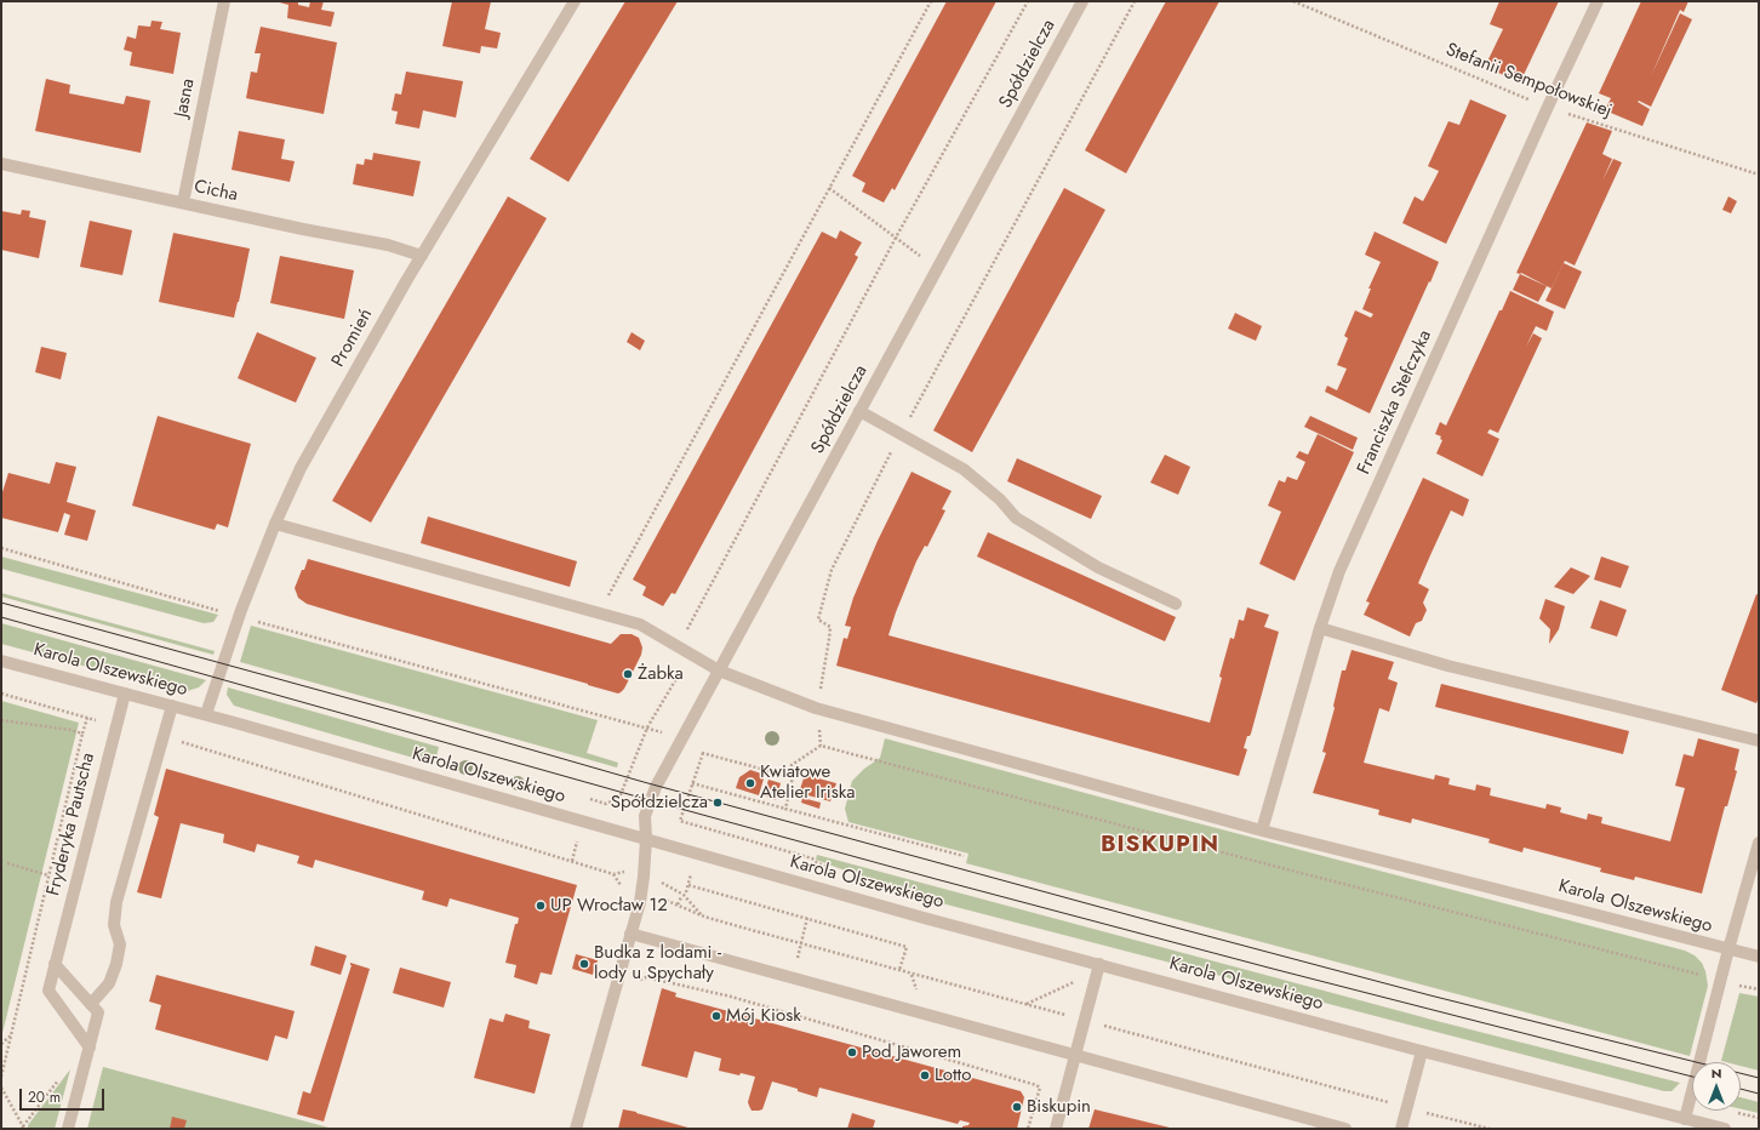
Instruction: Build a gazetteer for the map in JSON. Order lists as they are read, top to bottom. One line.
{"streets":{"street":["Spółdzielcza","Jasna","Cicha","Promień","Franciszka Stefczyka","Karola Olszewskiego","Fryderyka Pautscha"],"path":["Stefanii Sempołowskiej"]},"crossings":[["Spółdzielcza","Karola Olszewskiego"],["Stefanii Sempołowskiej","Franciszka Stefczyka"],["Jasna","Cicha"],["Cicha","Promień"],["Promień","Karola Olszewskiego"],["Franciszka Stefczyka","Karola Olszewskiego"],["Karola Olszewskiego","Fryderyka Pautscha"]],"districts":["BISKUPIN"],"places":["Żabka","Kwiatowe Atelier Iriska","Spółdzielcza","UP Wrocław 12","Budka z lodami - lody u Spychały","Mój Kiosk","Pod Jaworem","Lotto","Biskupin"],"scale_bar":"20 m","north":"top"}
